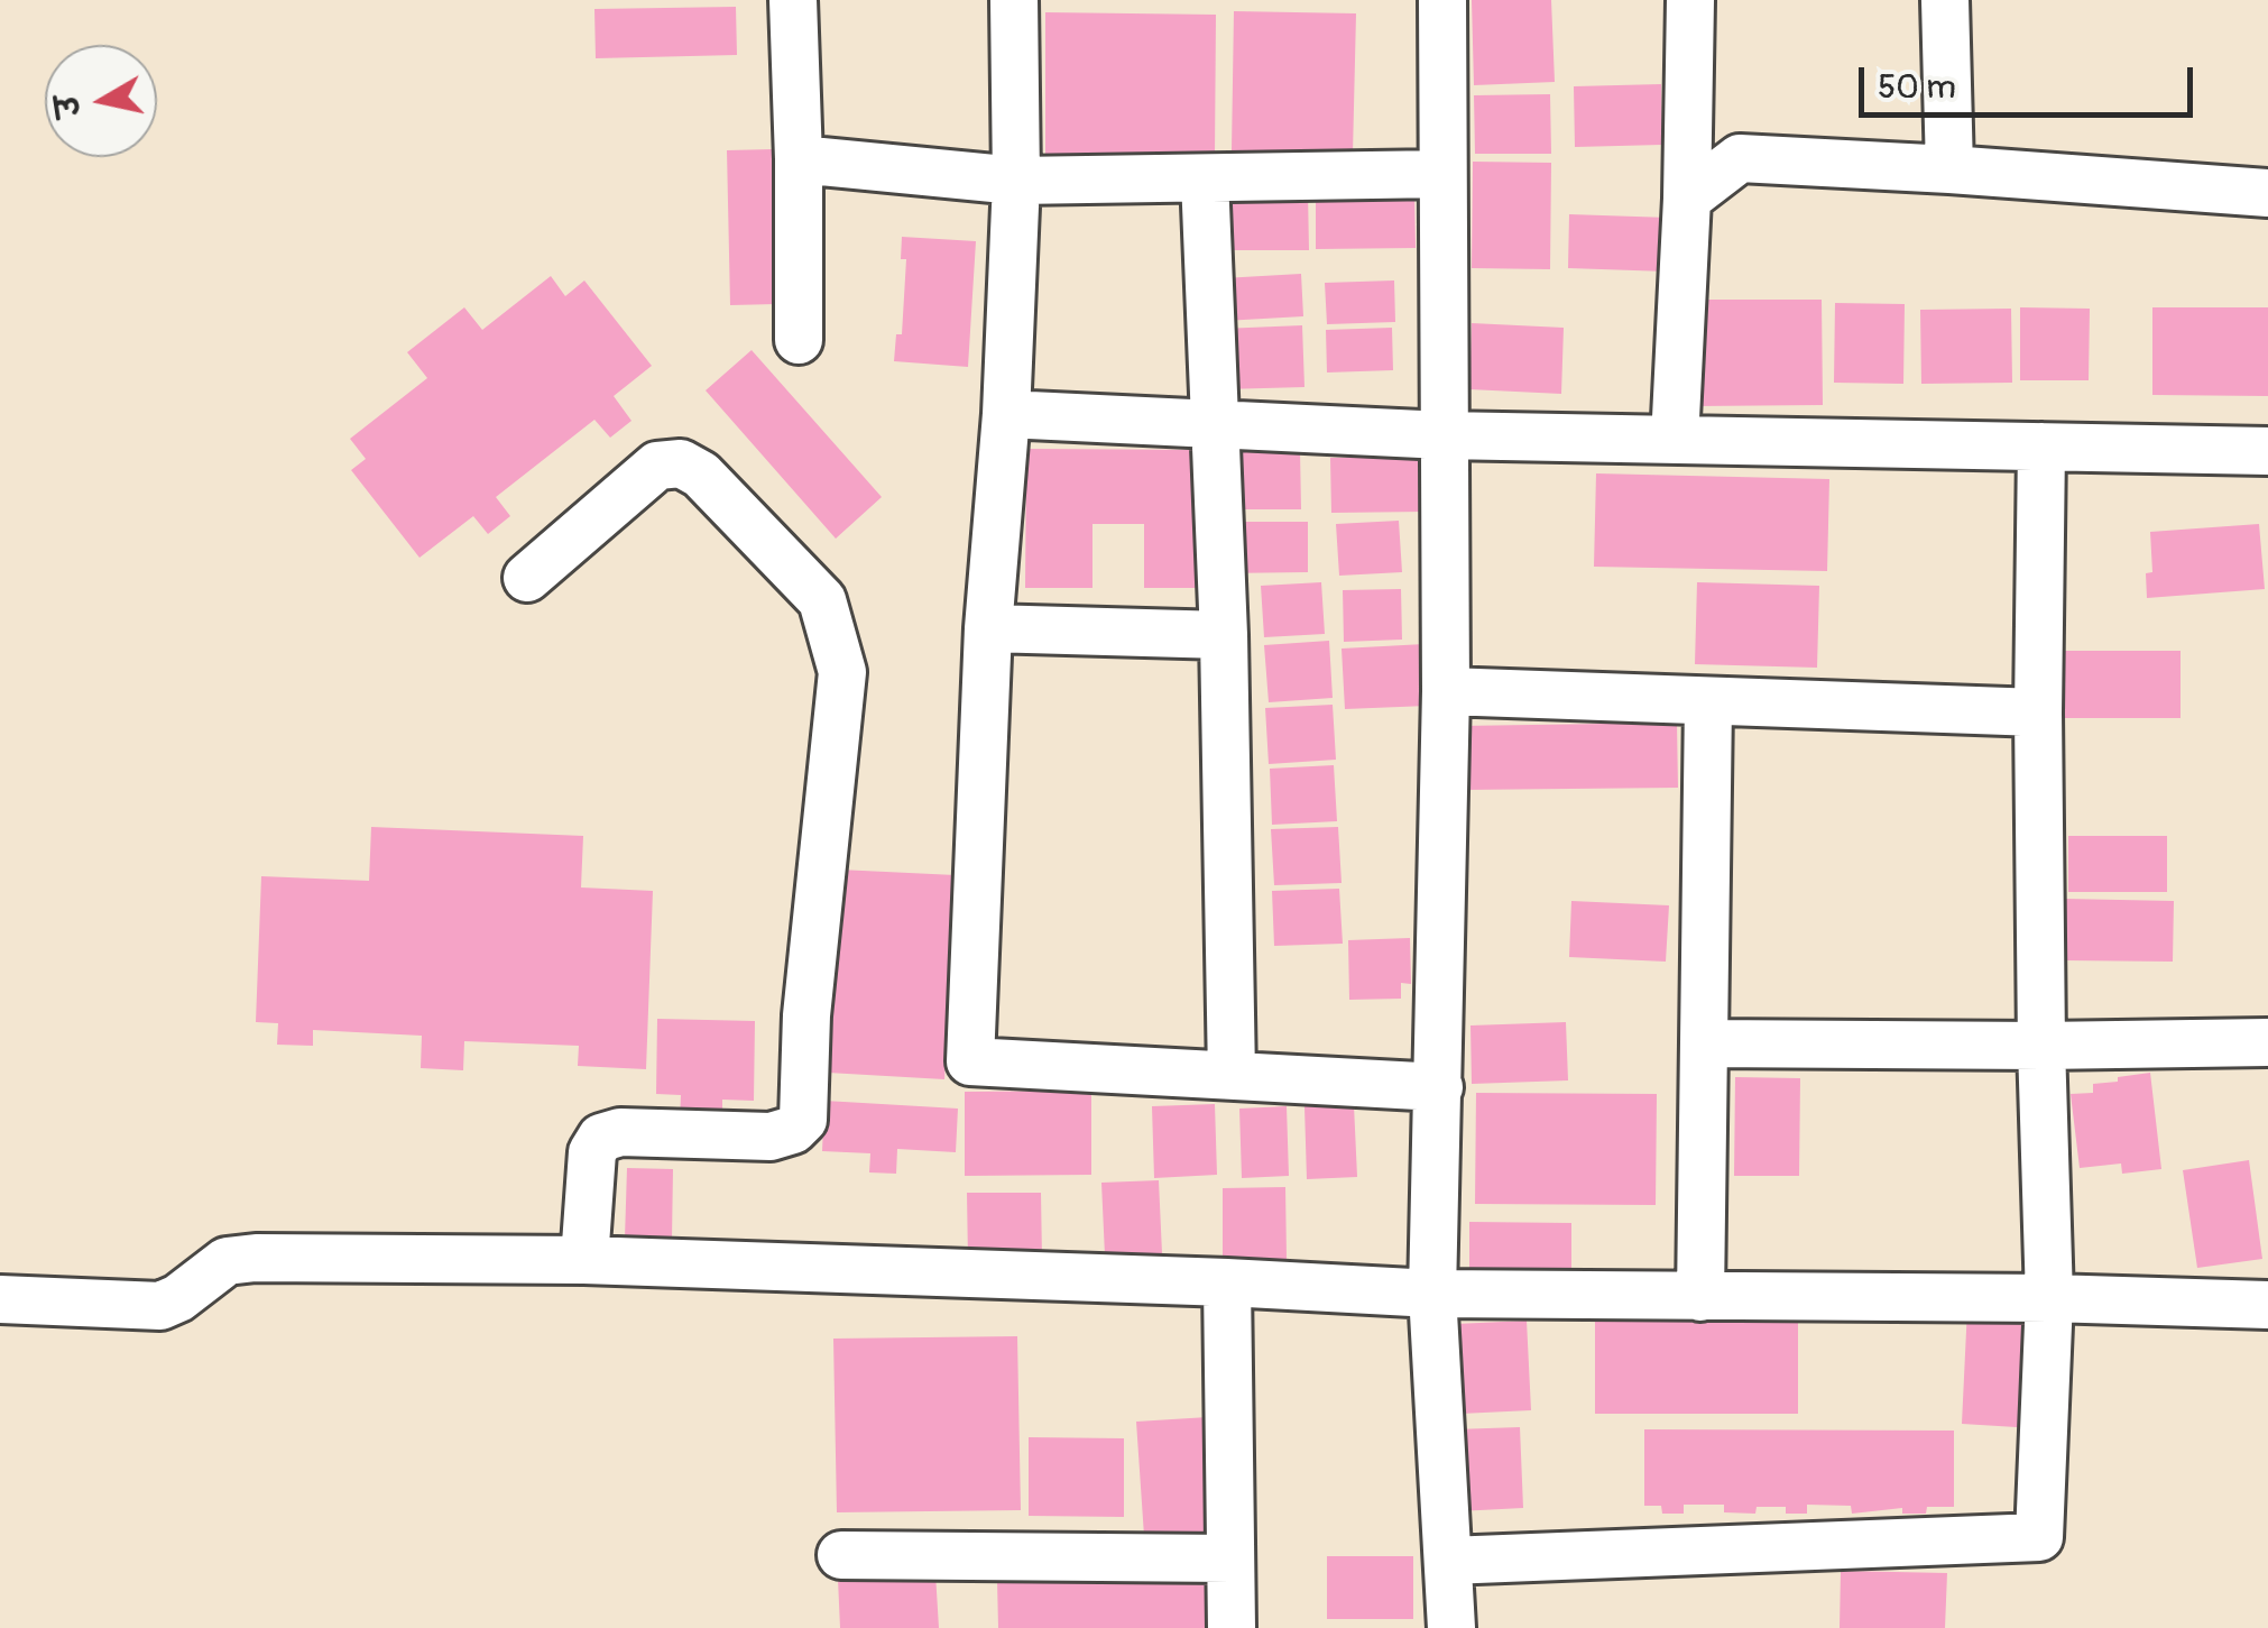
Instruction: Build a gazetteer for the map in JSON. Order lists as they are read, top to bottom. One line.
{"scale_bar":"50 m","north":"left"}
